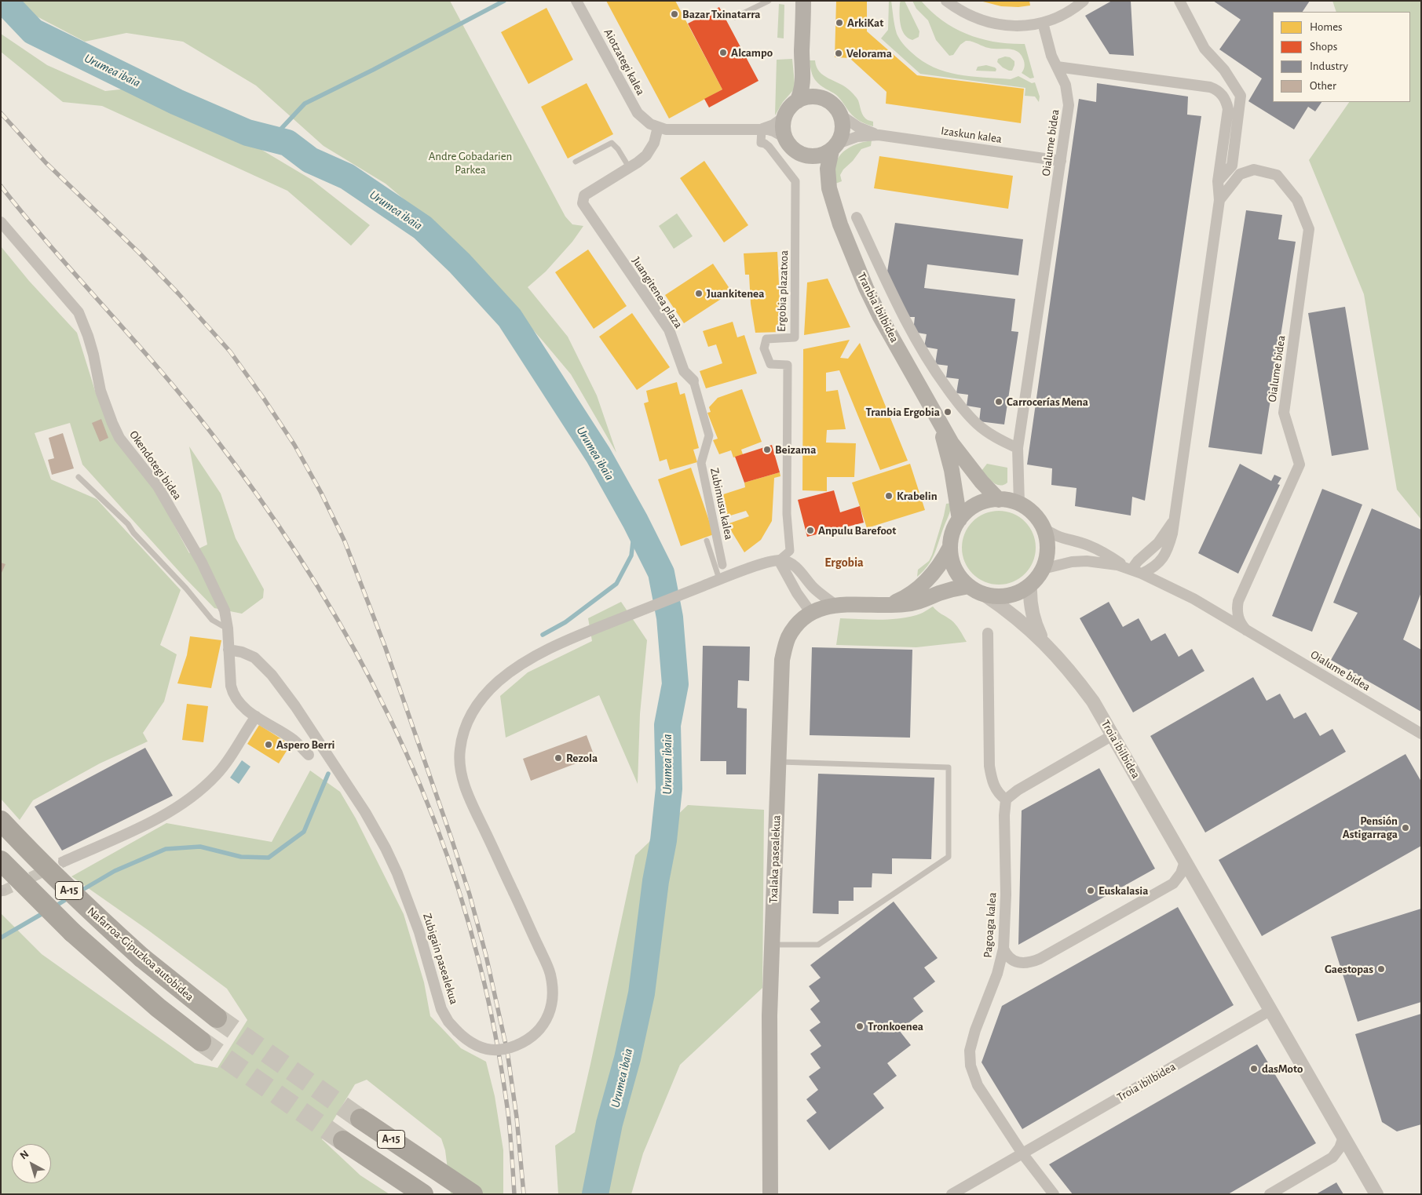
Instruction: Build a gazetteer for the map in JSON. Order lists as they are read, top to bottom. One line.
{"streets":{"highway":["A-15","Nafarroa-Gipuzkoa autobidea"],"main road":["Tranbia ibilbidea","Txalaka pasealekua"],"street":["Aiotzategi kalea","Izaskun kalea","Oialume bidea","Ergobia plazatxoa","Juangitenea plaza","Okendotegi bidea","Zubimusu kalea","Troia ibilbidea","Pagoaga kalea","Zubigain pasealekua"]},"crossings":[["Aiotzategi kalea","Izaskun kalea"],["Aiotzategi kalea","Ergobia plazatxoa"],["Aiotzategi kalea","Tranbia ibilbidea"],["Izaskun kalea","Oialume bidea"],["Izaskun kalea","Tranbia ibilbidea"],["Oialume bidea","Tranbia ibilbidea"],["Oialume bidea","Troia ibilbidea"],["Oialume bidea","Txalaka pasealekua"],["Ergobia plazatxoa","Zubigain pasealekua"],["Juangitenea plaza","Zubimusu kalea"],["Tranbia ibilbidea","Troia ibilbidea"],["Tranbia ibilbidea","Txalaka pasealekua"],["Okendotegi bidea","Zubigain pasealekua"],["Troia ibilbidea","Txalaka pasealekua"],["Troia ibilbidea","Pagoaga kalea"]],"districts":["Ergobia"],"water":["Urumea ibaia"],"parks":["Andre Gobadarien Parkea"],"places":["Bazar Txinatarra","ArkiKat","Alcampo","Velorama","Juankitenea","Carrocerías Mena","Tranbia Ergobia","Beizama","Krabelin","Anpulu Barefoot","Aspero Berri","Rezola","Pensión Astigarraga","Euskalasia","Gaestopas","Tronkoenea","dasMoto"],"legend":["Homes","Shops","Industry","Other"],"north":"top left"}
